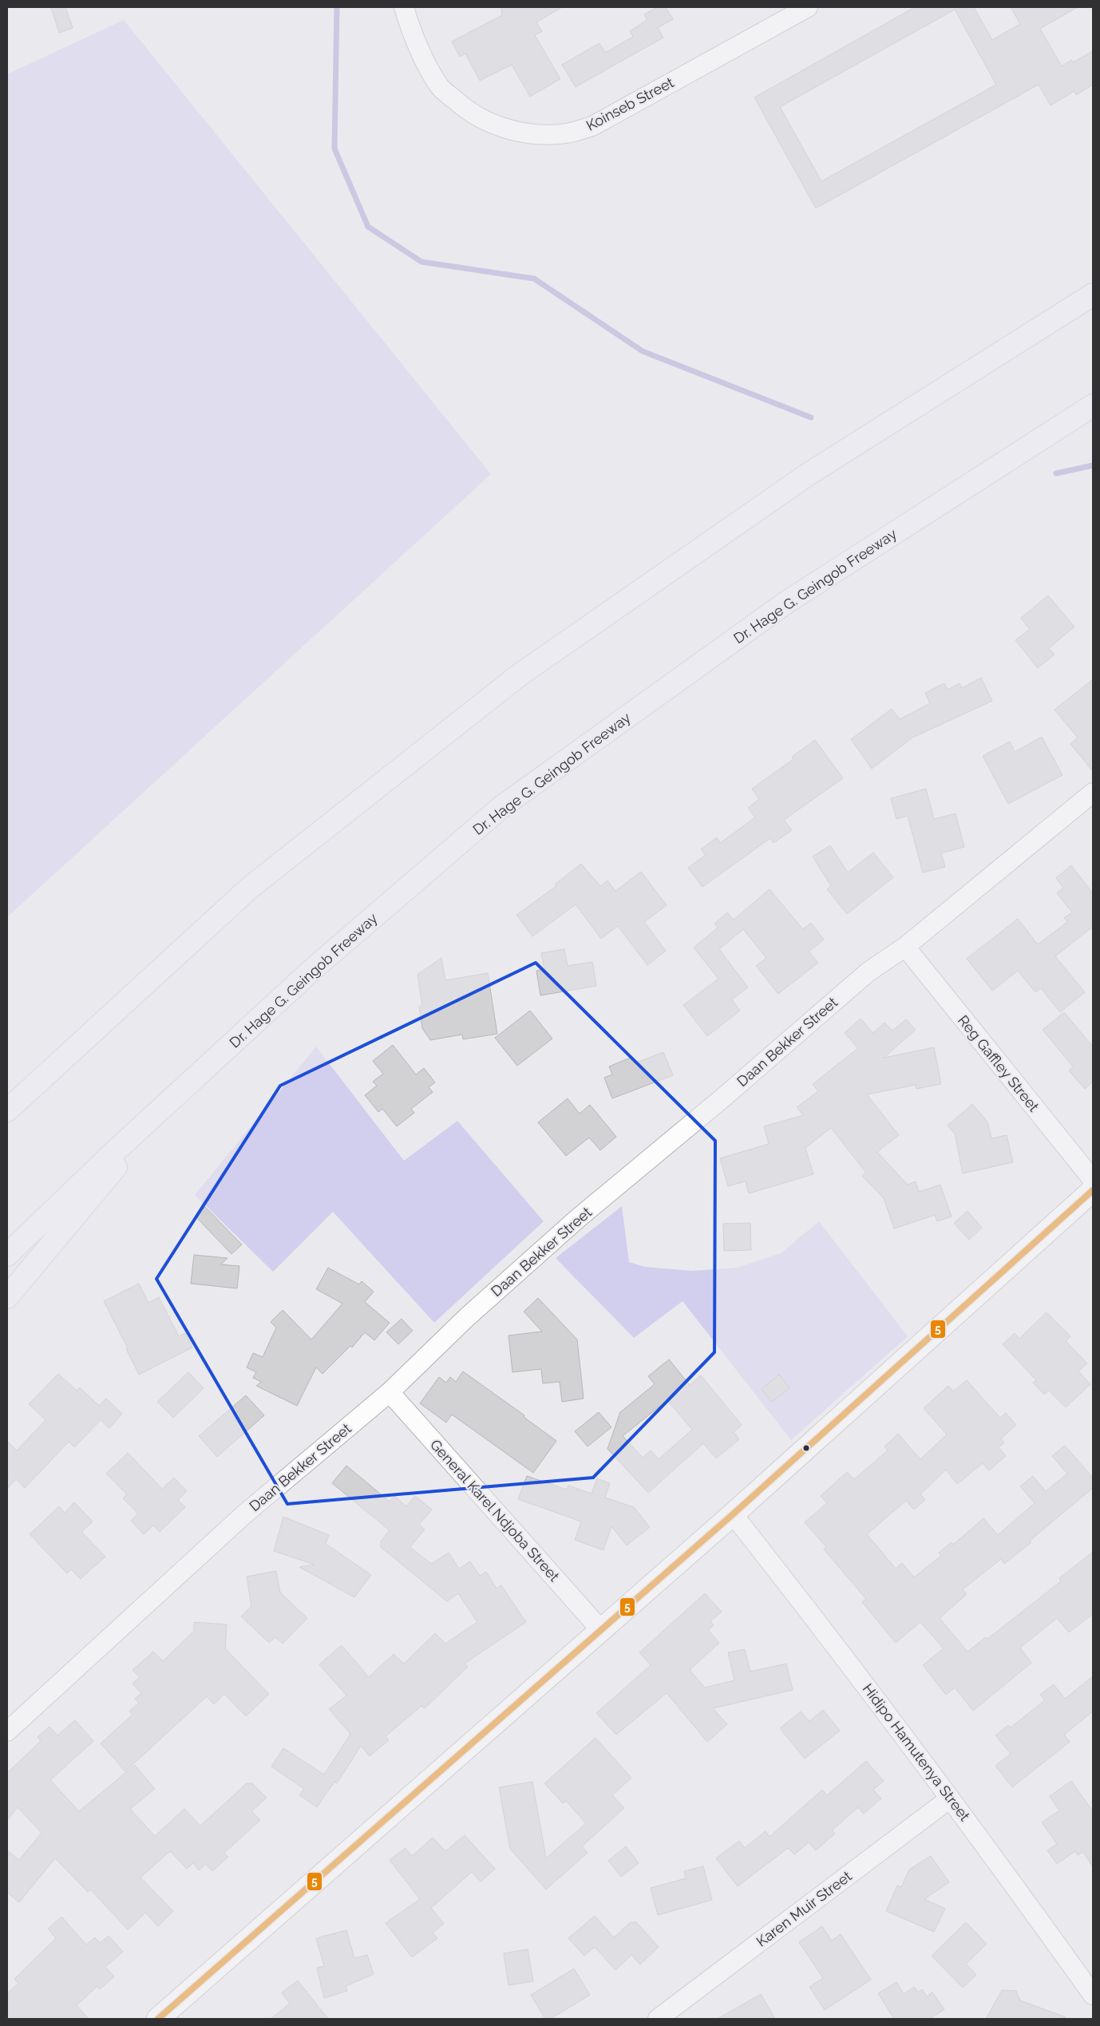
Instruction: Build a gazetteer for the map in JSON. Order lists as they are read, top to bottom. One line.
{"streets":{"highway":["Dr. Hage G. Geingob Freeway"],"street":["Koinseb Street","Daan Bekker Street","Reg Gaffley Street","General Karel Ndjoba Street","Hidipo Hamutenya Street","Karen Muir Street"]},"crossings":[["Daan Bekker Street","Reg Gaffley Street"],["Daan Bekker Street","General Karel Ndjoba Street"],["Hidipo Hamutenya Street","Karen Muir Street"]],"lines":["transit line 5"]}
